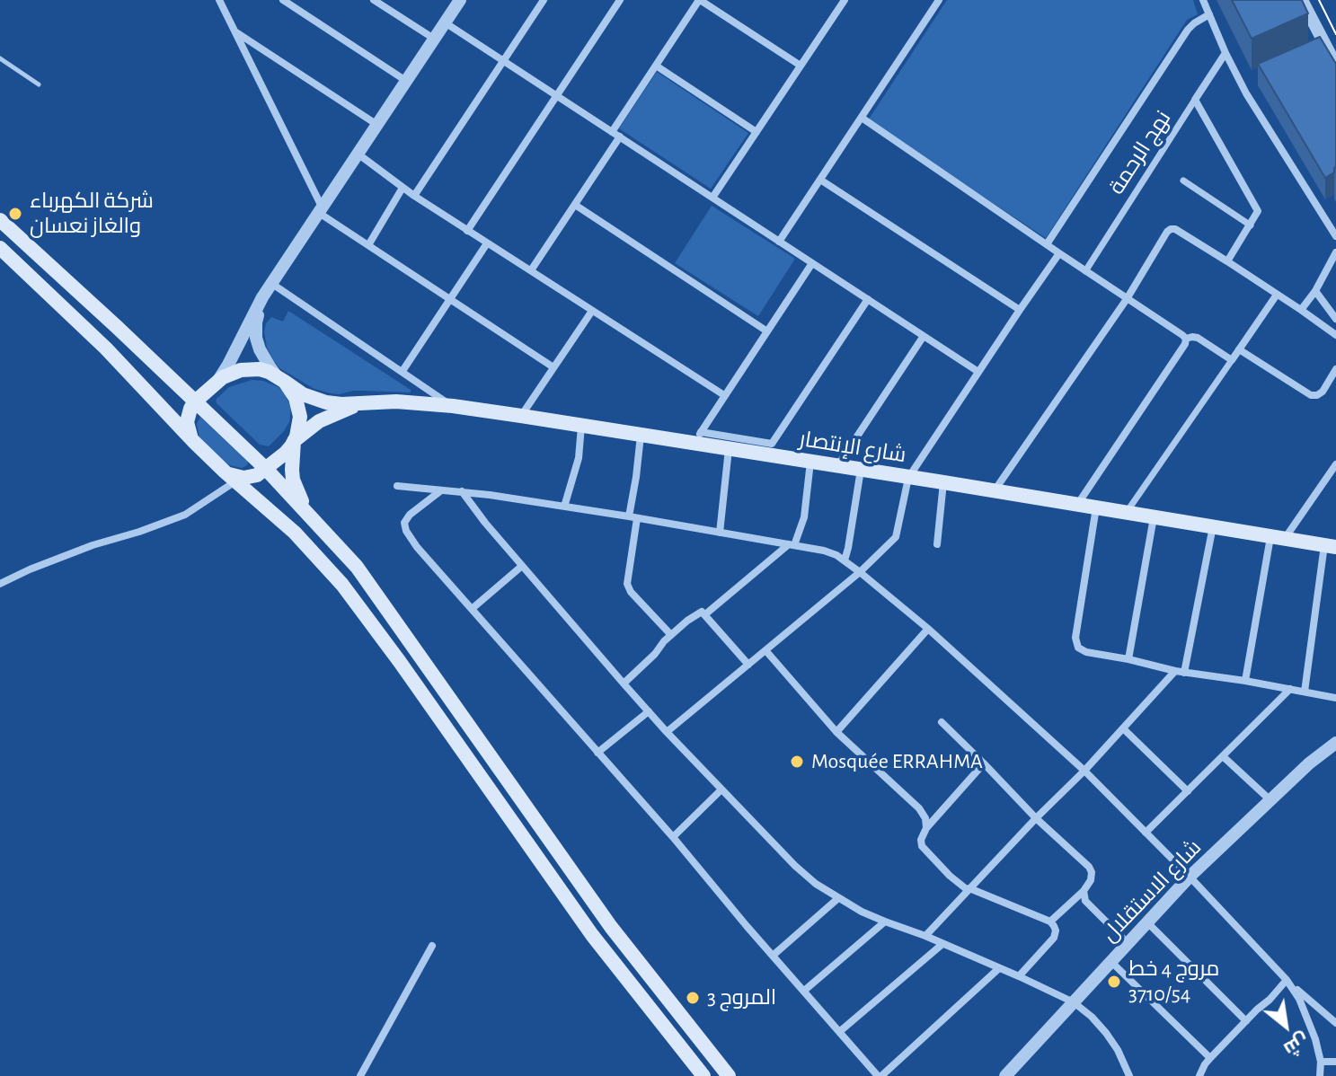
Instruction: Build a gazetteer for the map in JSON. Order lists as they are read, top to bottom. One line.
{"streets":{"main road":["شارع الإنتصار"],"street":["نهج الرحمة","شارع الاستقلال"]},"places":["شركة الكهرباء والغاز نعسان","Mosquée ERRAHMA","مروج 4 خط 3710/54","المروج 3"],"north":"bottom right"}
